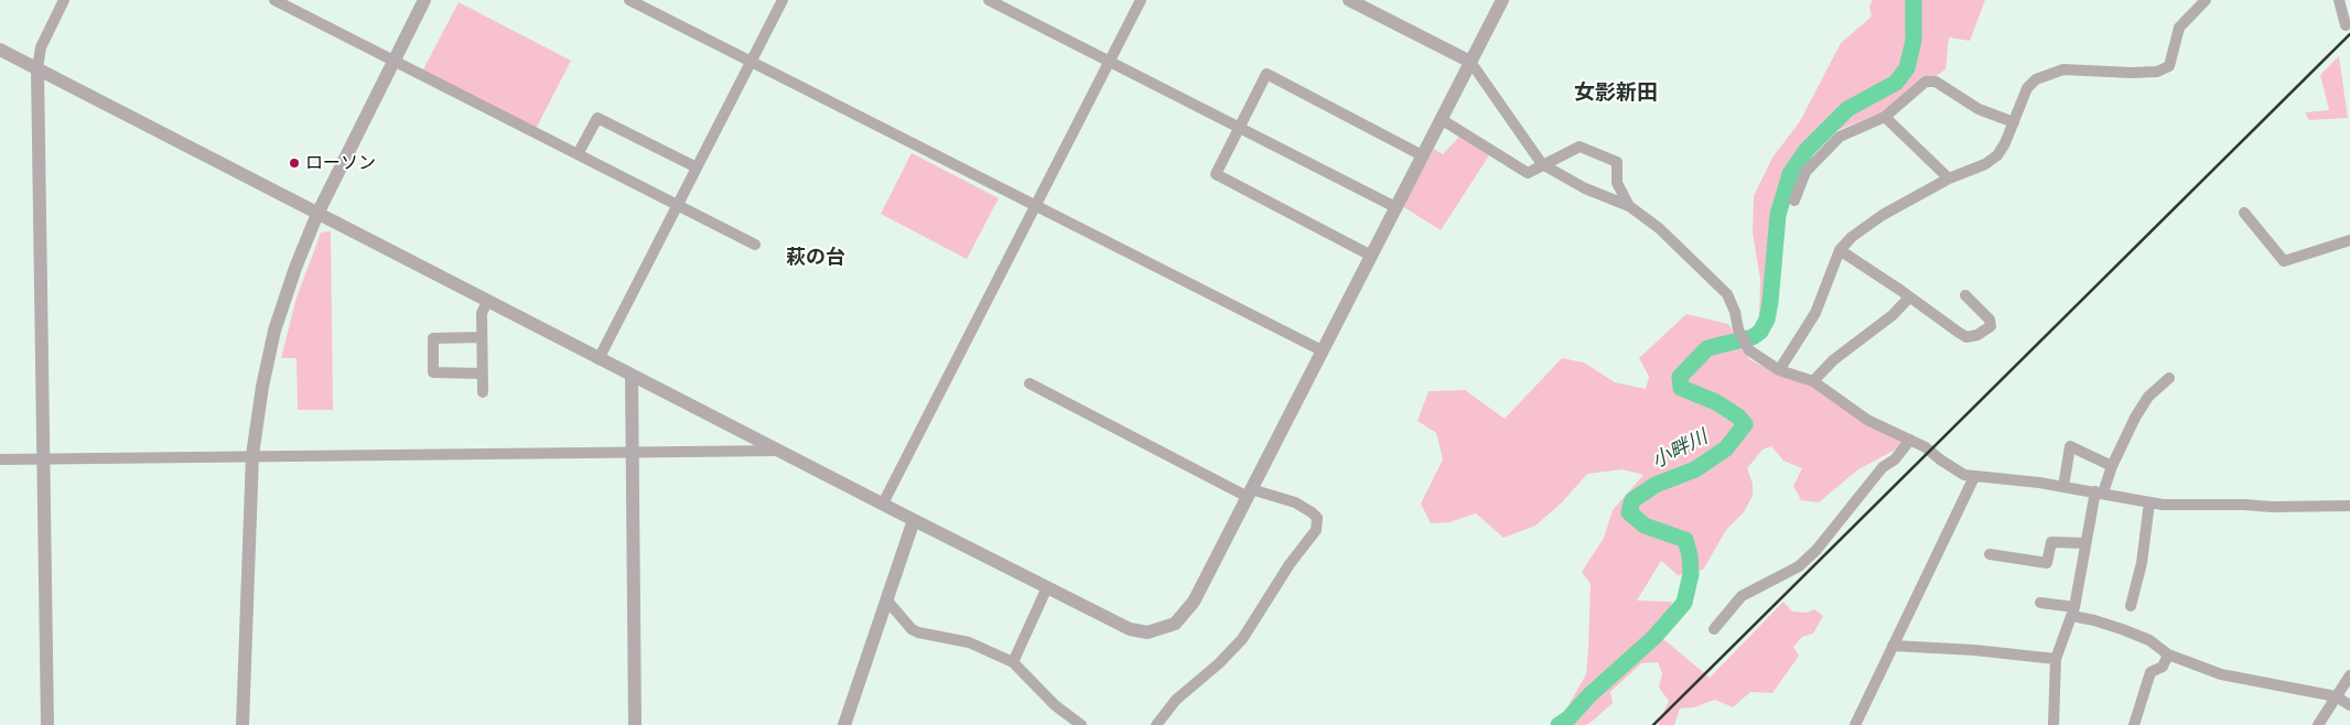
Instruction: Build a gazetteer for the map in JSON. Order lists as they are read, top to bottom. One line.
{"districts":["女影新田","萩の台"],"water":["小畔川"],"places":["ローソン"]}
